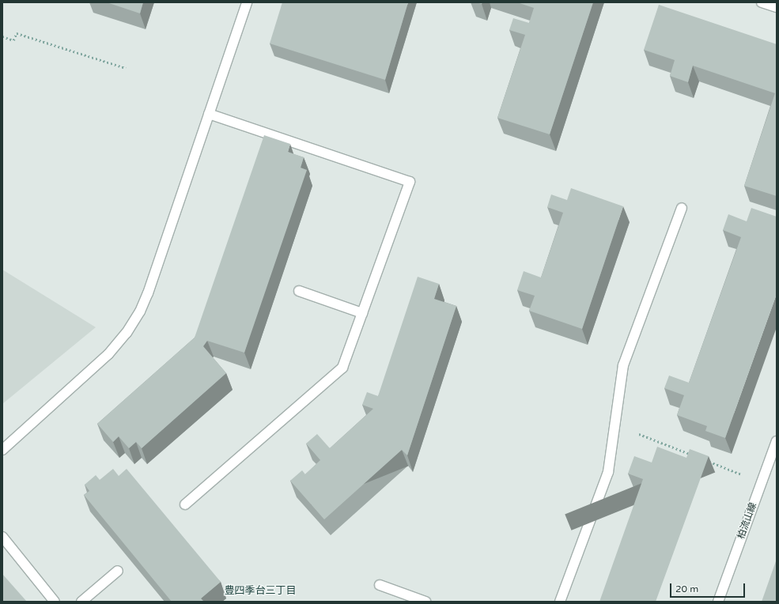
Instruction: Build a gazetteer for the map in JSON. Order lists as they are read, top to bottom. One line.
{"streets":{"street":["柏流山線"]},"districts":["豊四季台三丁目"],"scale_bar":"20 m"}
